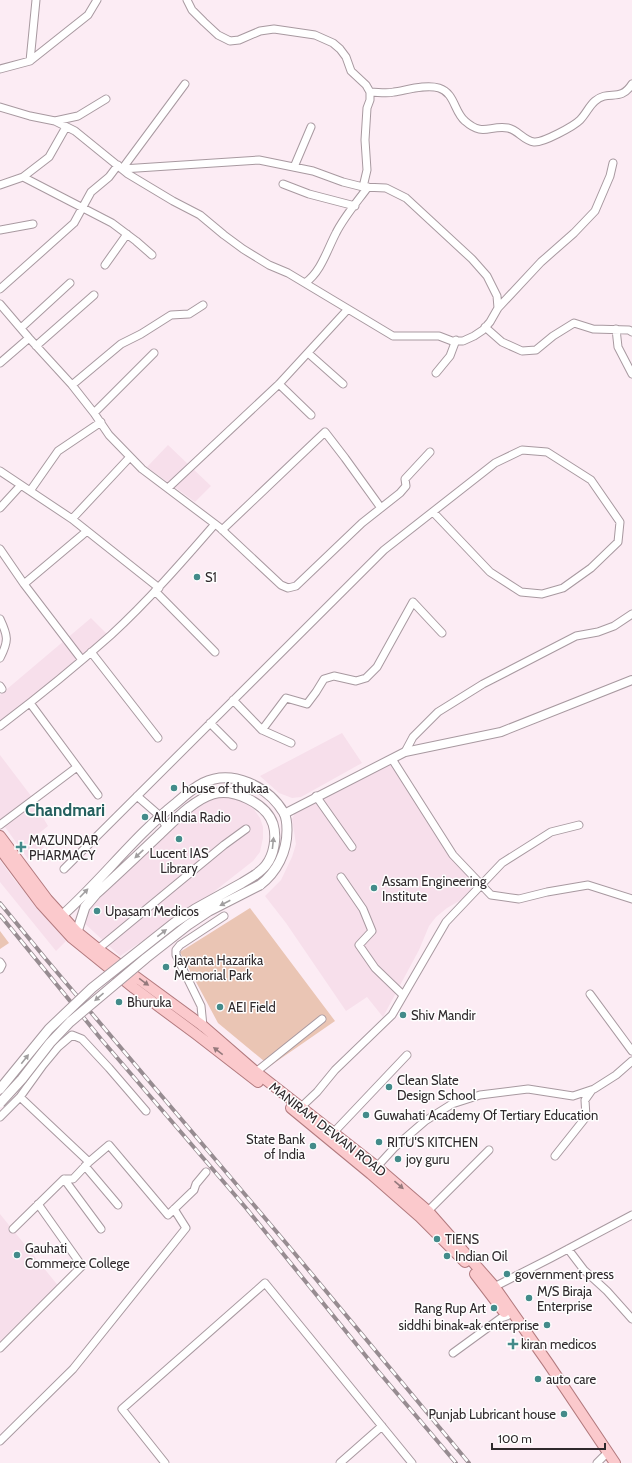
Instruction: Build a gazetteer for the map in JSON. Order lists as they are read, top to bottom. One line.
{"streets":{"main road":["MANIRAM DEWAN ROAD"]},"districts":["Chandmari"],"places":{"other":["S1","house of thukaa","All India Radio","Lucent IAS Library","Assam Engineering Institute","Upasam Medicos","Jayanta Hazarika Memorial Park","Bhuruka","AEI Field","Shiv Mandir","Clean Slate Design School","Guwahati Academy Of Tertiary Education","RITU'S KITCHEN","State Bank of India","joy guru","TIENS","Gauhati Commerce College","Indian Oil","government press","M/S Biraja Enterprise","Rang Rup Art","siddhi binak=ak enterprise","auto care","Punjab Lubricant house"],"health":["MAZUNDAR PHARMACY","kiran medicos"]},"scale_bar":"100 m"}
